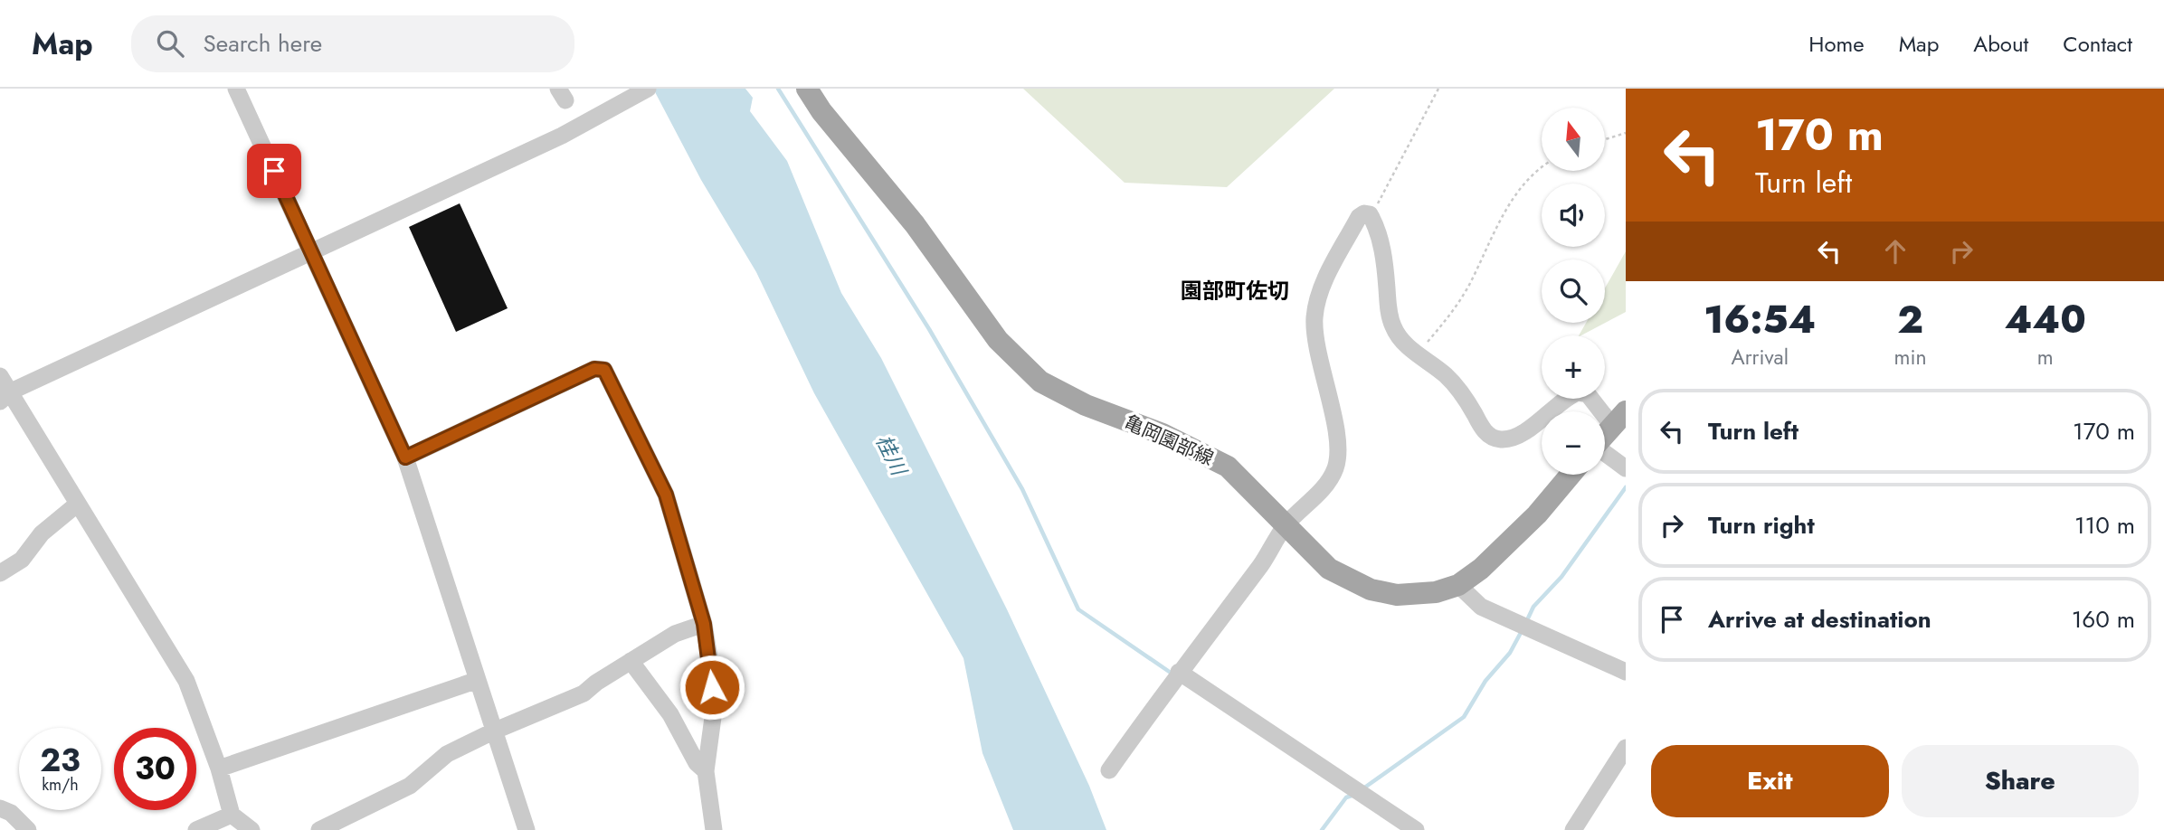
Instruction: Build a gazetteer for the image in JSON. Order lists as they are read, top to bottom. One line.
{"streets":{"main road":["亀岡園部線"]},"districts":["園部町佐切"],"water":["桂川"],"north":"top","page":{"header":"Map","search":"Search here","nav":["Home","Map","About","Contact"],"turn":["170 m","Turn left"],"map_buttons":["+","−"],"eta":["16:54","Arrival","2","min","440","m"],"list":[{"name":"Turn left","value":"170 m"},{"name":"Turn right","value":"110 m"},{"name":"Arrive at destination","value":"160 m"}],"speed":"23 km/h","limit":"30","buttons":["Exit","Share"]}}
